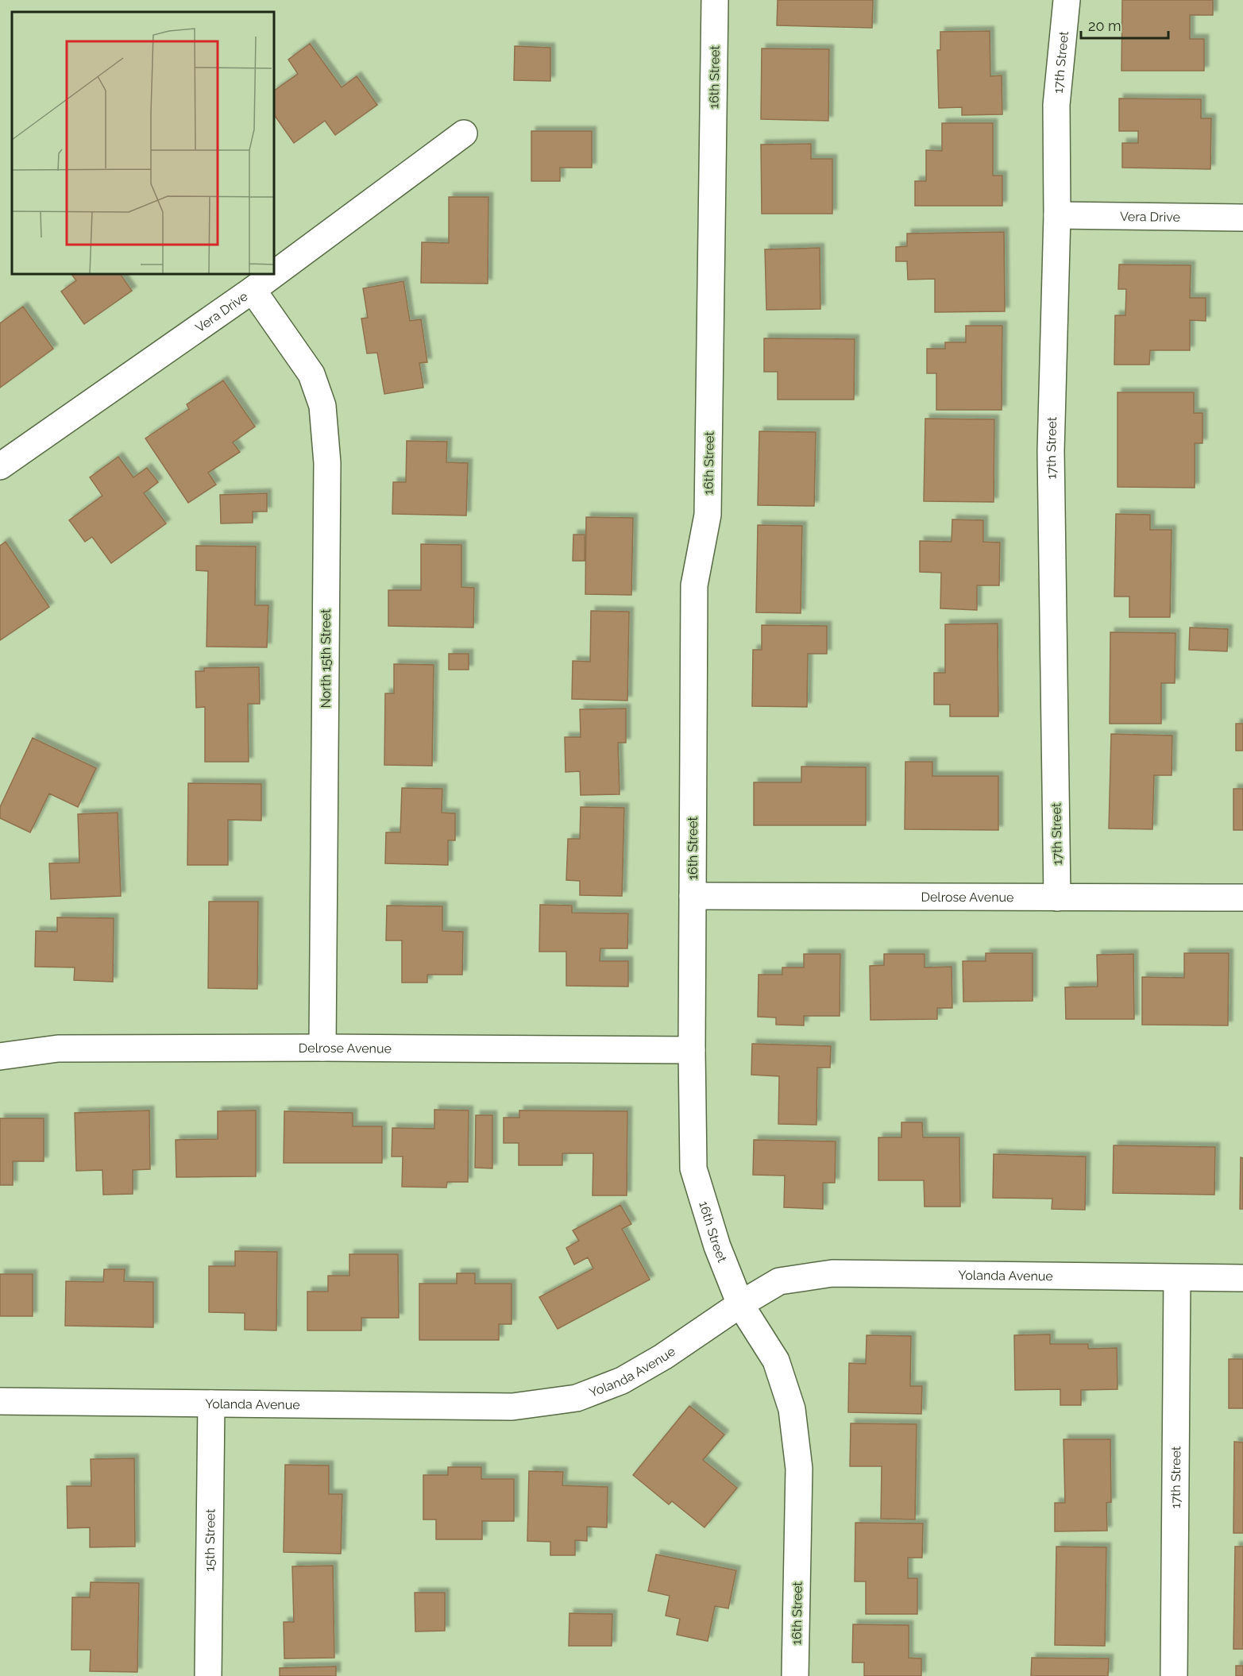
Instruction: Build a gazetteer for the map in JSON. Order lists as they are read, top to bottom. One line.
{"streets":{"street":["17th Street","16th Street","Vera Drive","North 15th Street","Delrose Avenue","Yolanda Avenue","15th Street"]},"crossings":[["17th Street","Vera Drive"],["17th Street","Delrose Avenue"],["17th Street","Yolanda Avenue"],["16th Street","Delrose Avenue"],["16th Street","Yolanda Avenue"],["Vera Drive","North 15th Street"],["North 15th Street","Delrose Avenue"],["Yolanda Avenue","15th Street"]],"scale_bar":"20 m"}
